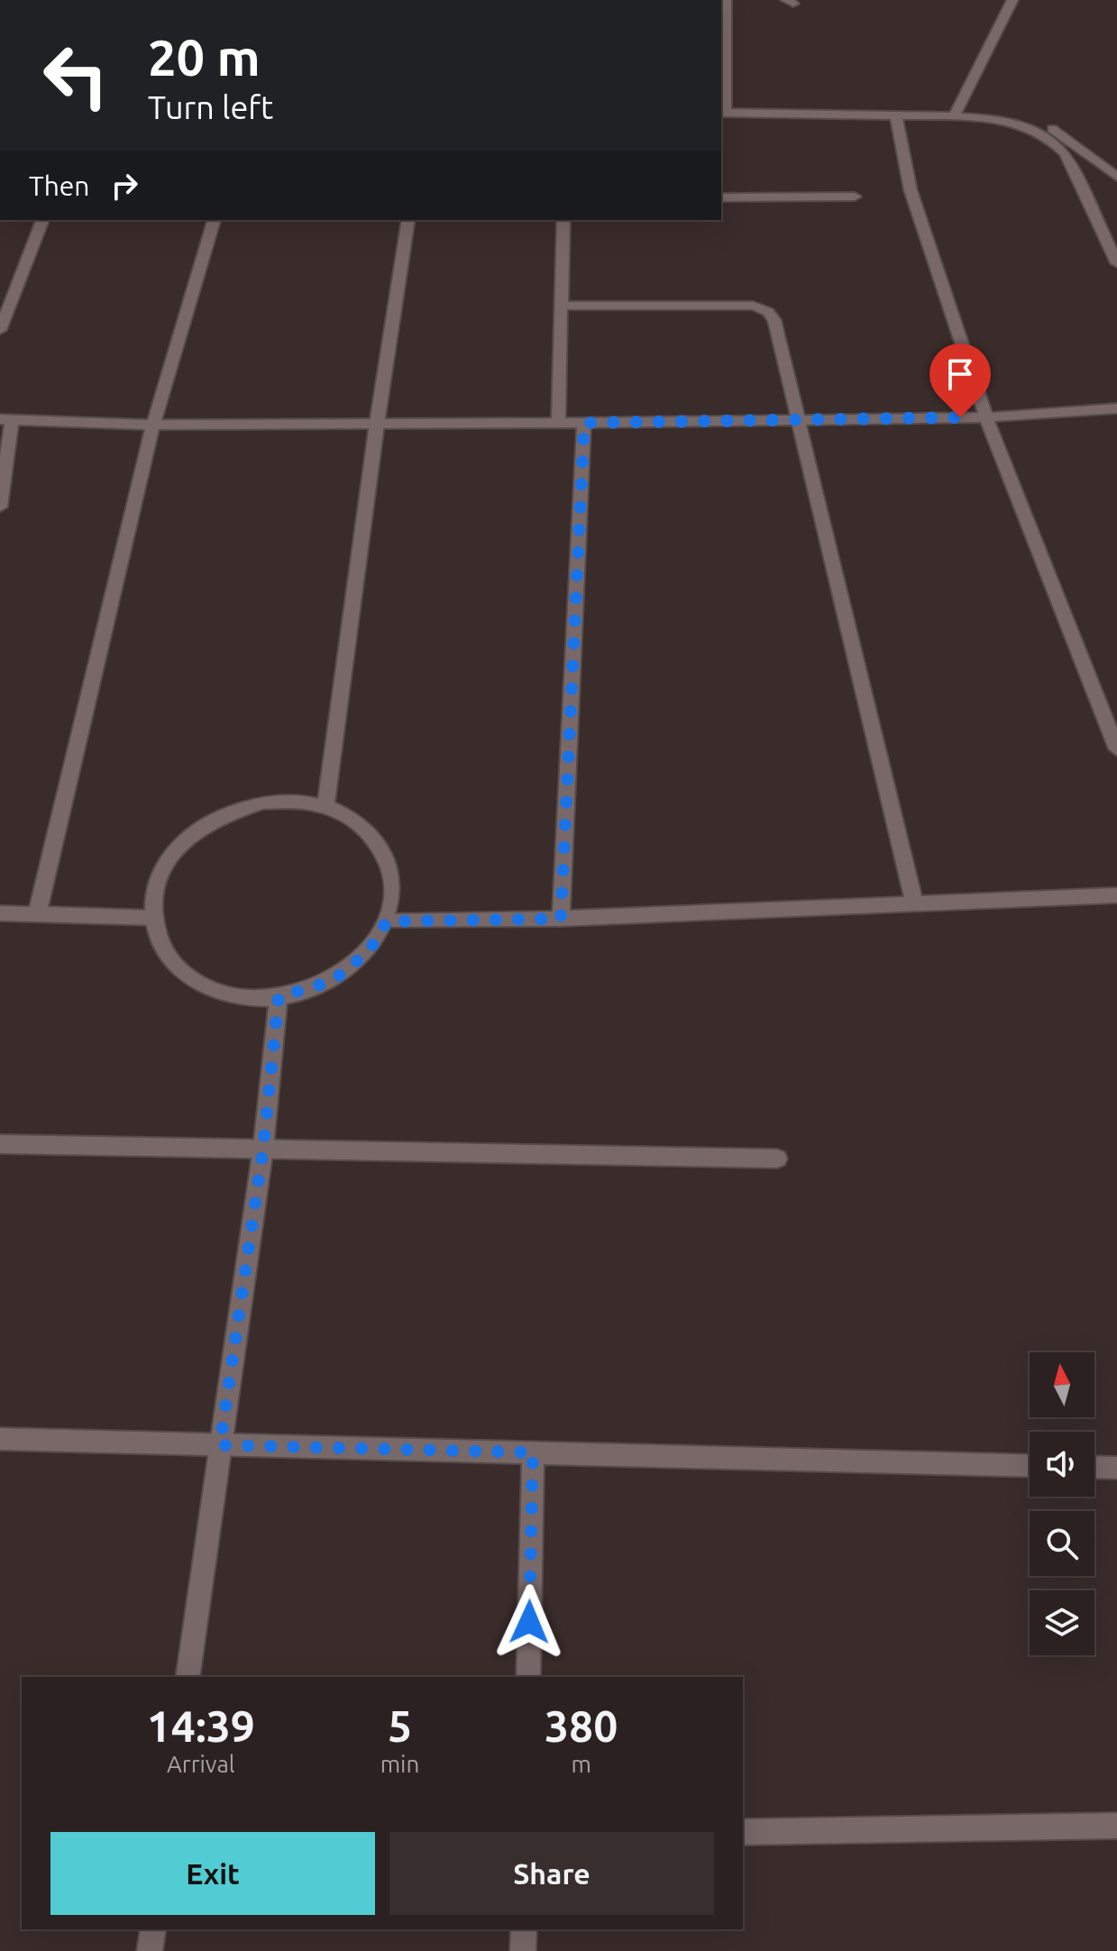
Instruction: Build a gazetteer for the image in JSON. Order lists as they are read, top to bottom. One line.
{"north":"top","page":{"turn":["20 m","Turn left"],"then":"Then","eta":["14:39","Arrival","5","min","380","m"],"buttons":["Exit","Share"]}}
